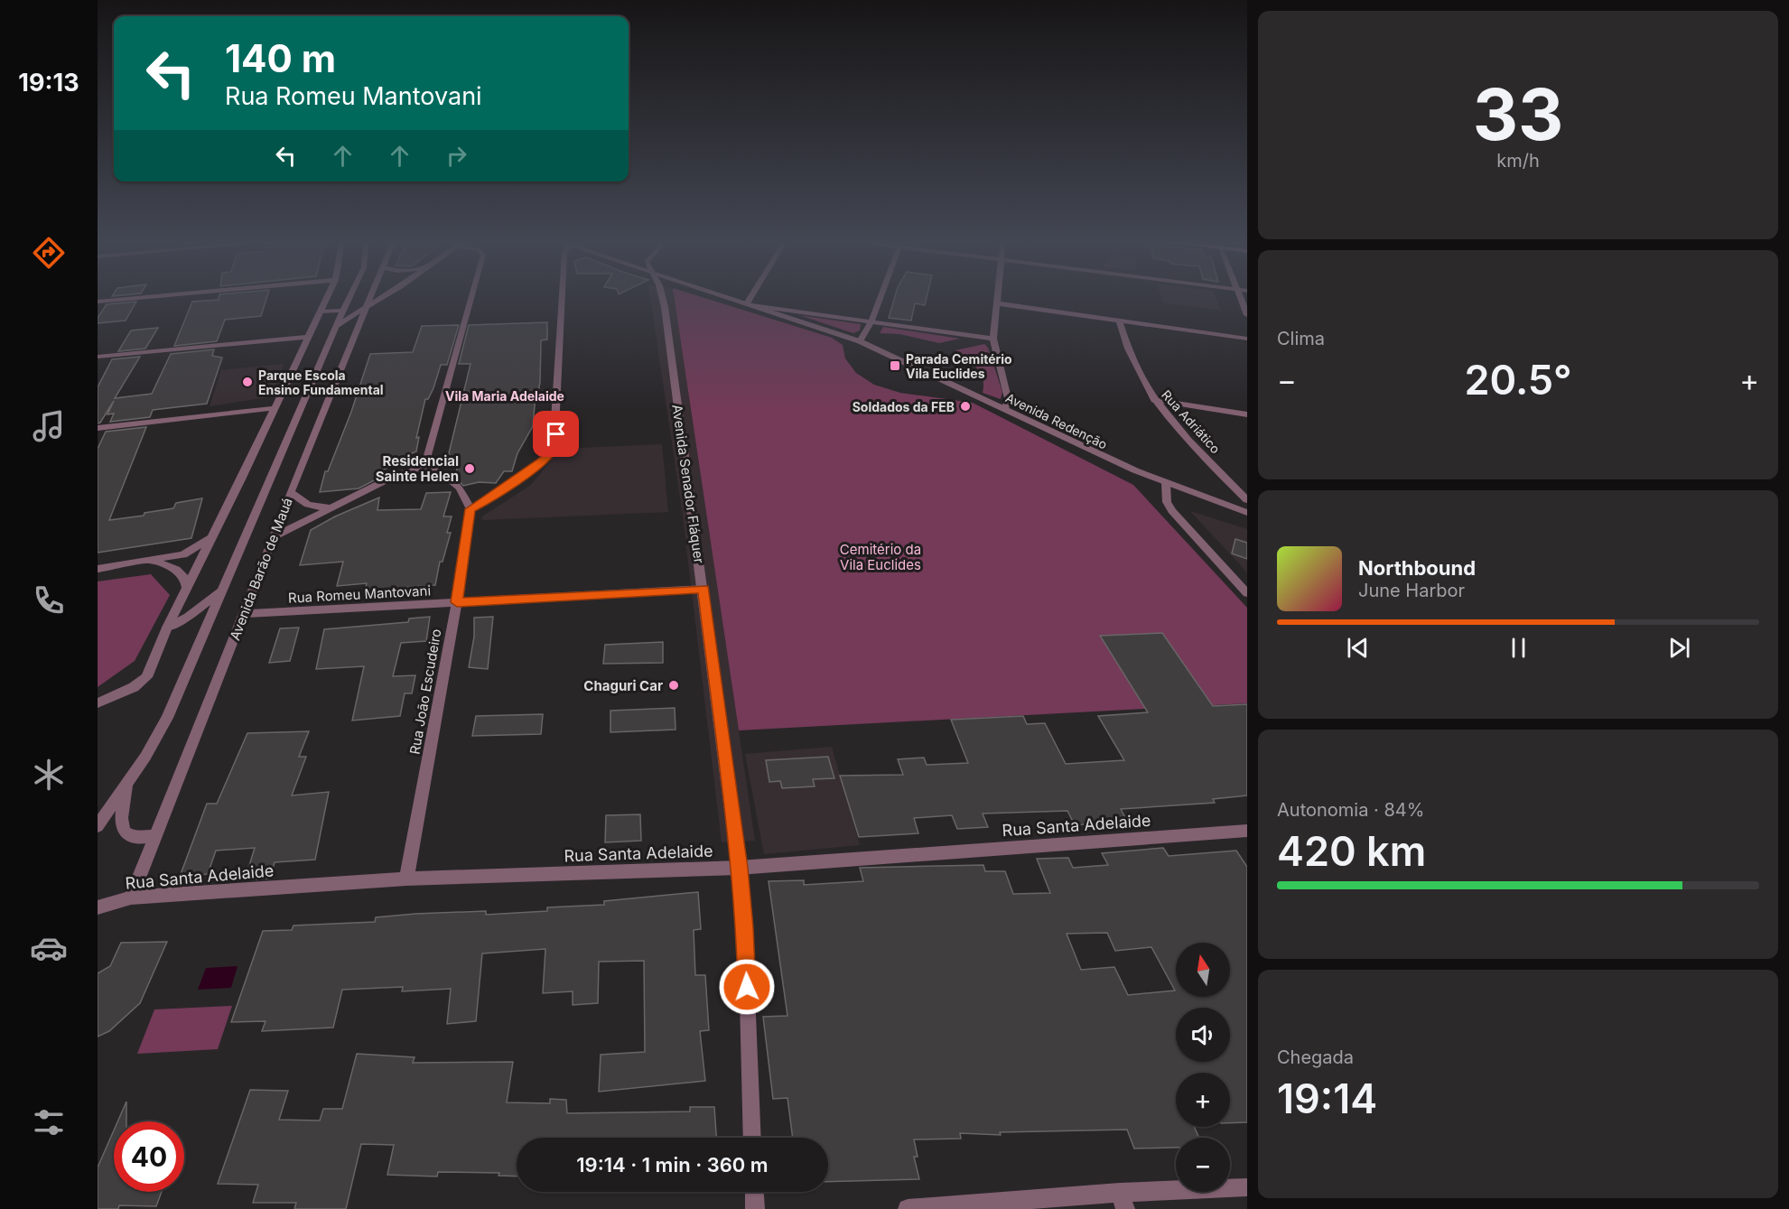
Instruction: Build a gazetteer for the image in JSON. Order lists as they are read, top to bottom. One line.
{"streets":{"street":["Avenida Redenção","Rua Adriático","Avenida Senador Fláquer","Avenida Barão de Mauá","Rua Romeu Mantovani","Rua João Escudeiro","Rua Santa Adelaide"]},"crossings":[["Avenida Senador Fláquer","Rua Romeu Mantovani"],["Avenida Senador Fláquer","Rua Santa Adelaide"],["Avenida Barão de Mauá","Rua Romeu Mantovani"],["Avenida Barão de Mauá","Rua Santa Adelaide"],["Rua Romeu Mantovani","Rua João Escudeiro"],["Rua João Escudeiro","Rua Santa Adelaide"]],"districts":["Vila Maria Adelaide"],"parks":["Cemitério da Vila Euclides"],"places":{"transit":["Parada Cemitério Vila Euclides"],"other":["Parque Escola Ensino Fundamental","Soldados da FEB","Residencial Sainte Helen","Chaguri Car"]},"north":"top","page":{"tabs":"19:13","tile":[["33","km/h"],"Clima",["Autonomia · 84%","420 km"],["Chegada","19:14"]],"turn":["140 m","Rua Romeu Mantovani"],"heat":["−","20.5°","+"],"song":["Northbound","June Harbor"],"map_buttons":["+","−"],"limit":"40","trip":"19:14 · 1 min · 360 m"}}
